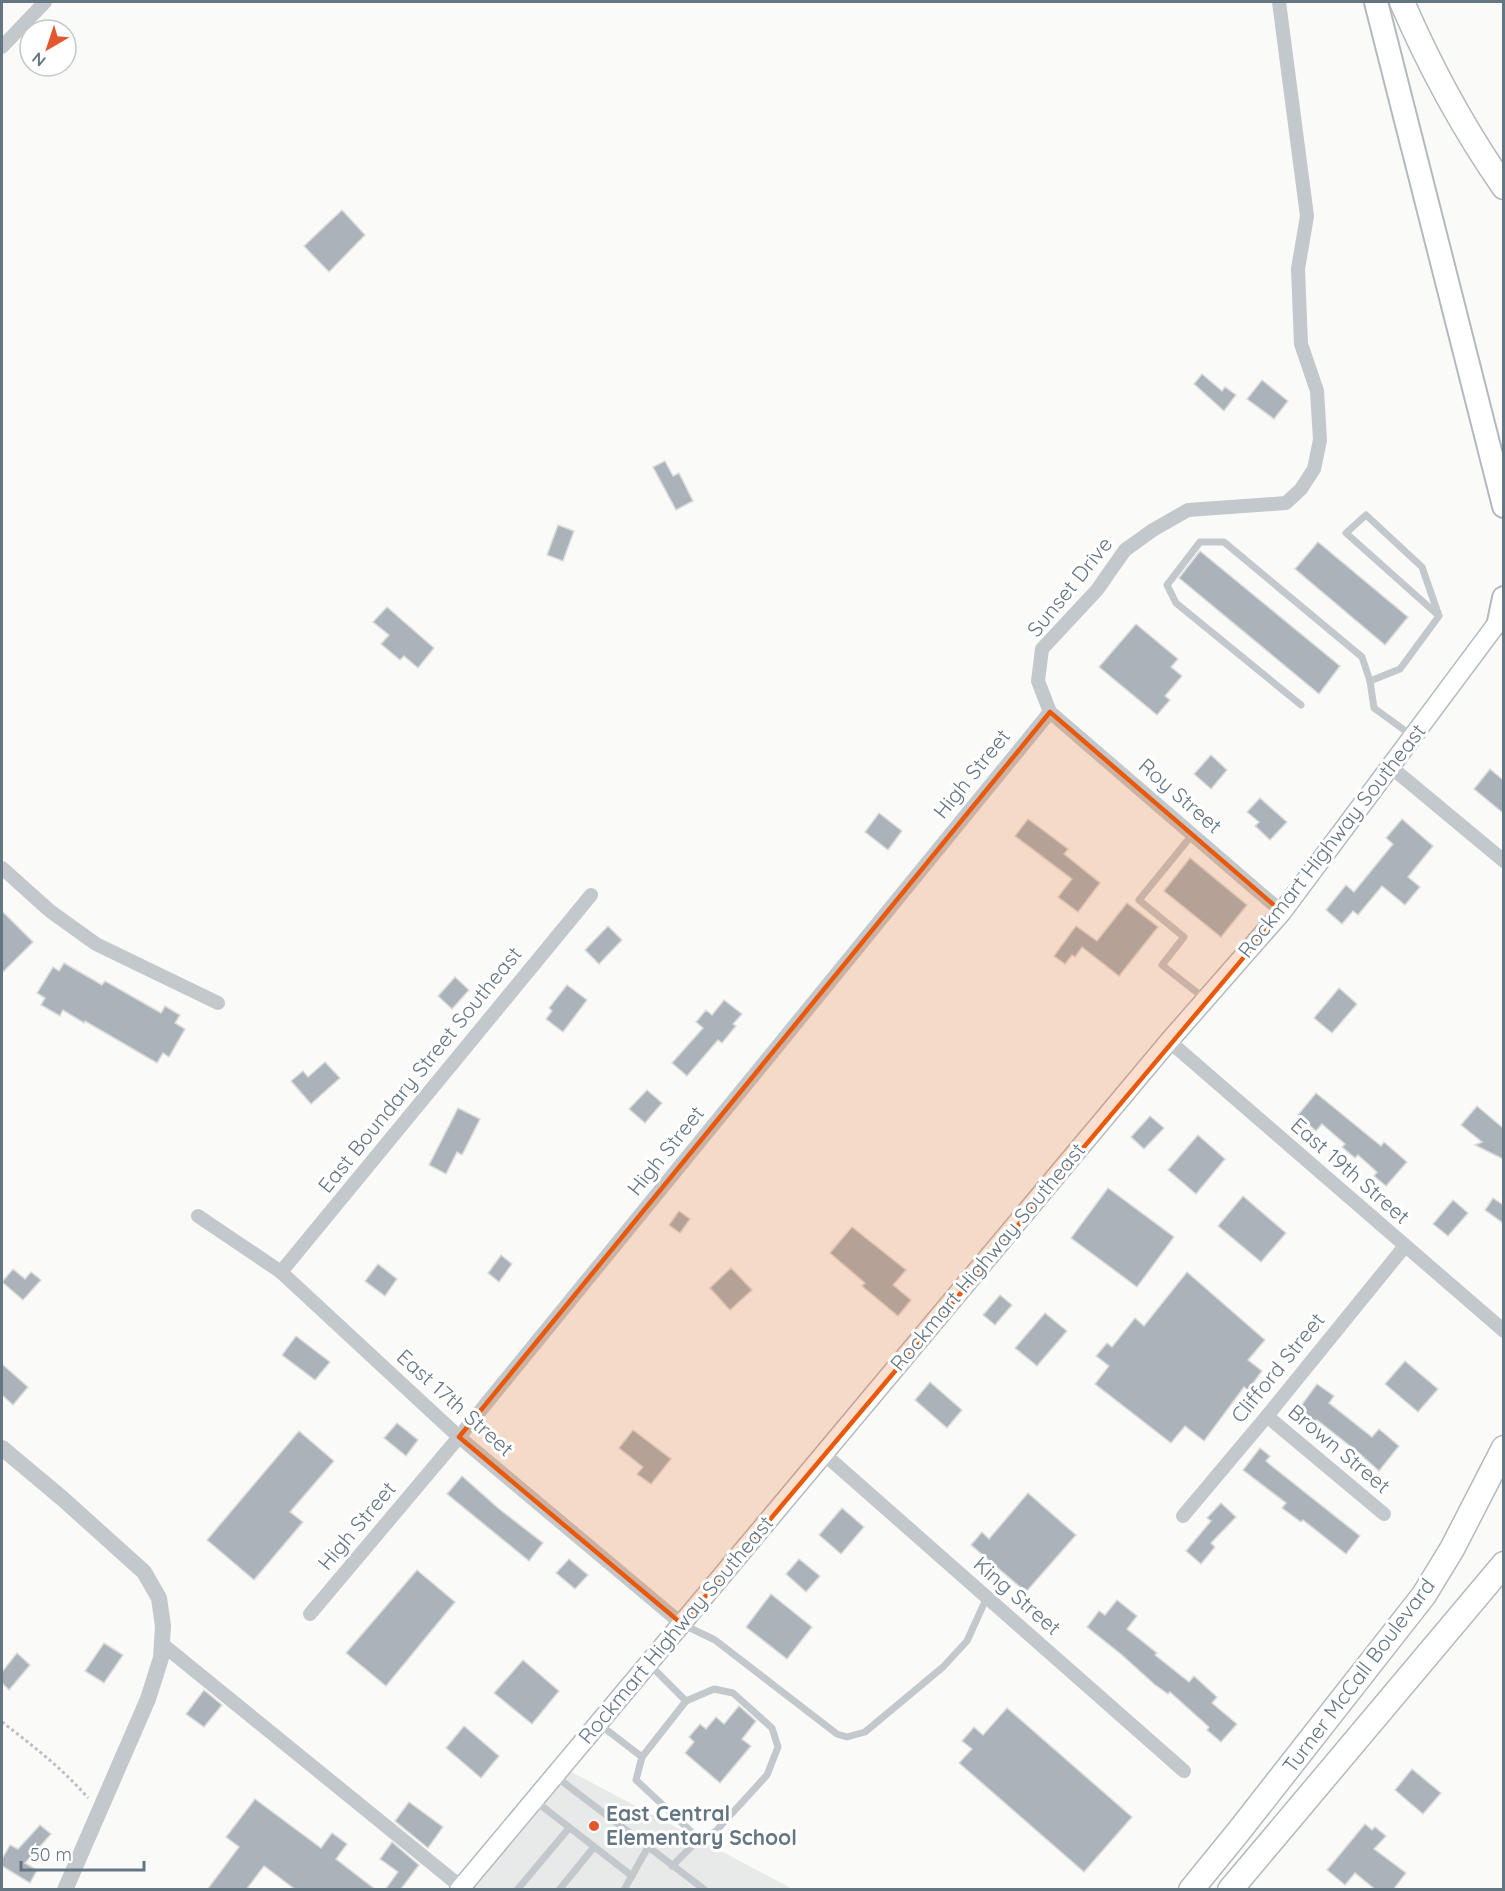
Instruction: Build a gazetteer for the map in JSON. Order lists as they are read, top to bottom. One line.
{"streets":{"highway":["Turner McCall Boulevard"],"main road":["Rockmart Highway Southeast"],"street":["Sunset Drive","High Street","Roy Street","East Boundary Street Southeast","East 19th Street","Clifford Street","East 17th Street","Brown Street","King Street"]},"crossings":[["Sunset Drive","High Street"],["Sunset Drive","Roy Street"],["High Street","Roy Street"],["High Street","East 17th Street"],["Roy Street","Rockmart Highway Southeast"],["Rockmart Highway Southeast","East 19th Street"],["Rockmart Highway Southeast","East 17th Street"],["Rockmart Highway Southeast","King Street"],["East Boundary Street Southeast","East 17th Street"],["East 19th Street","Clifford Street"],["Clifford Street","Brown Street"]],"places":["East Central Elementary School"],"scale_bar":"50 m","north":"bottom left"}
